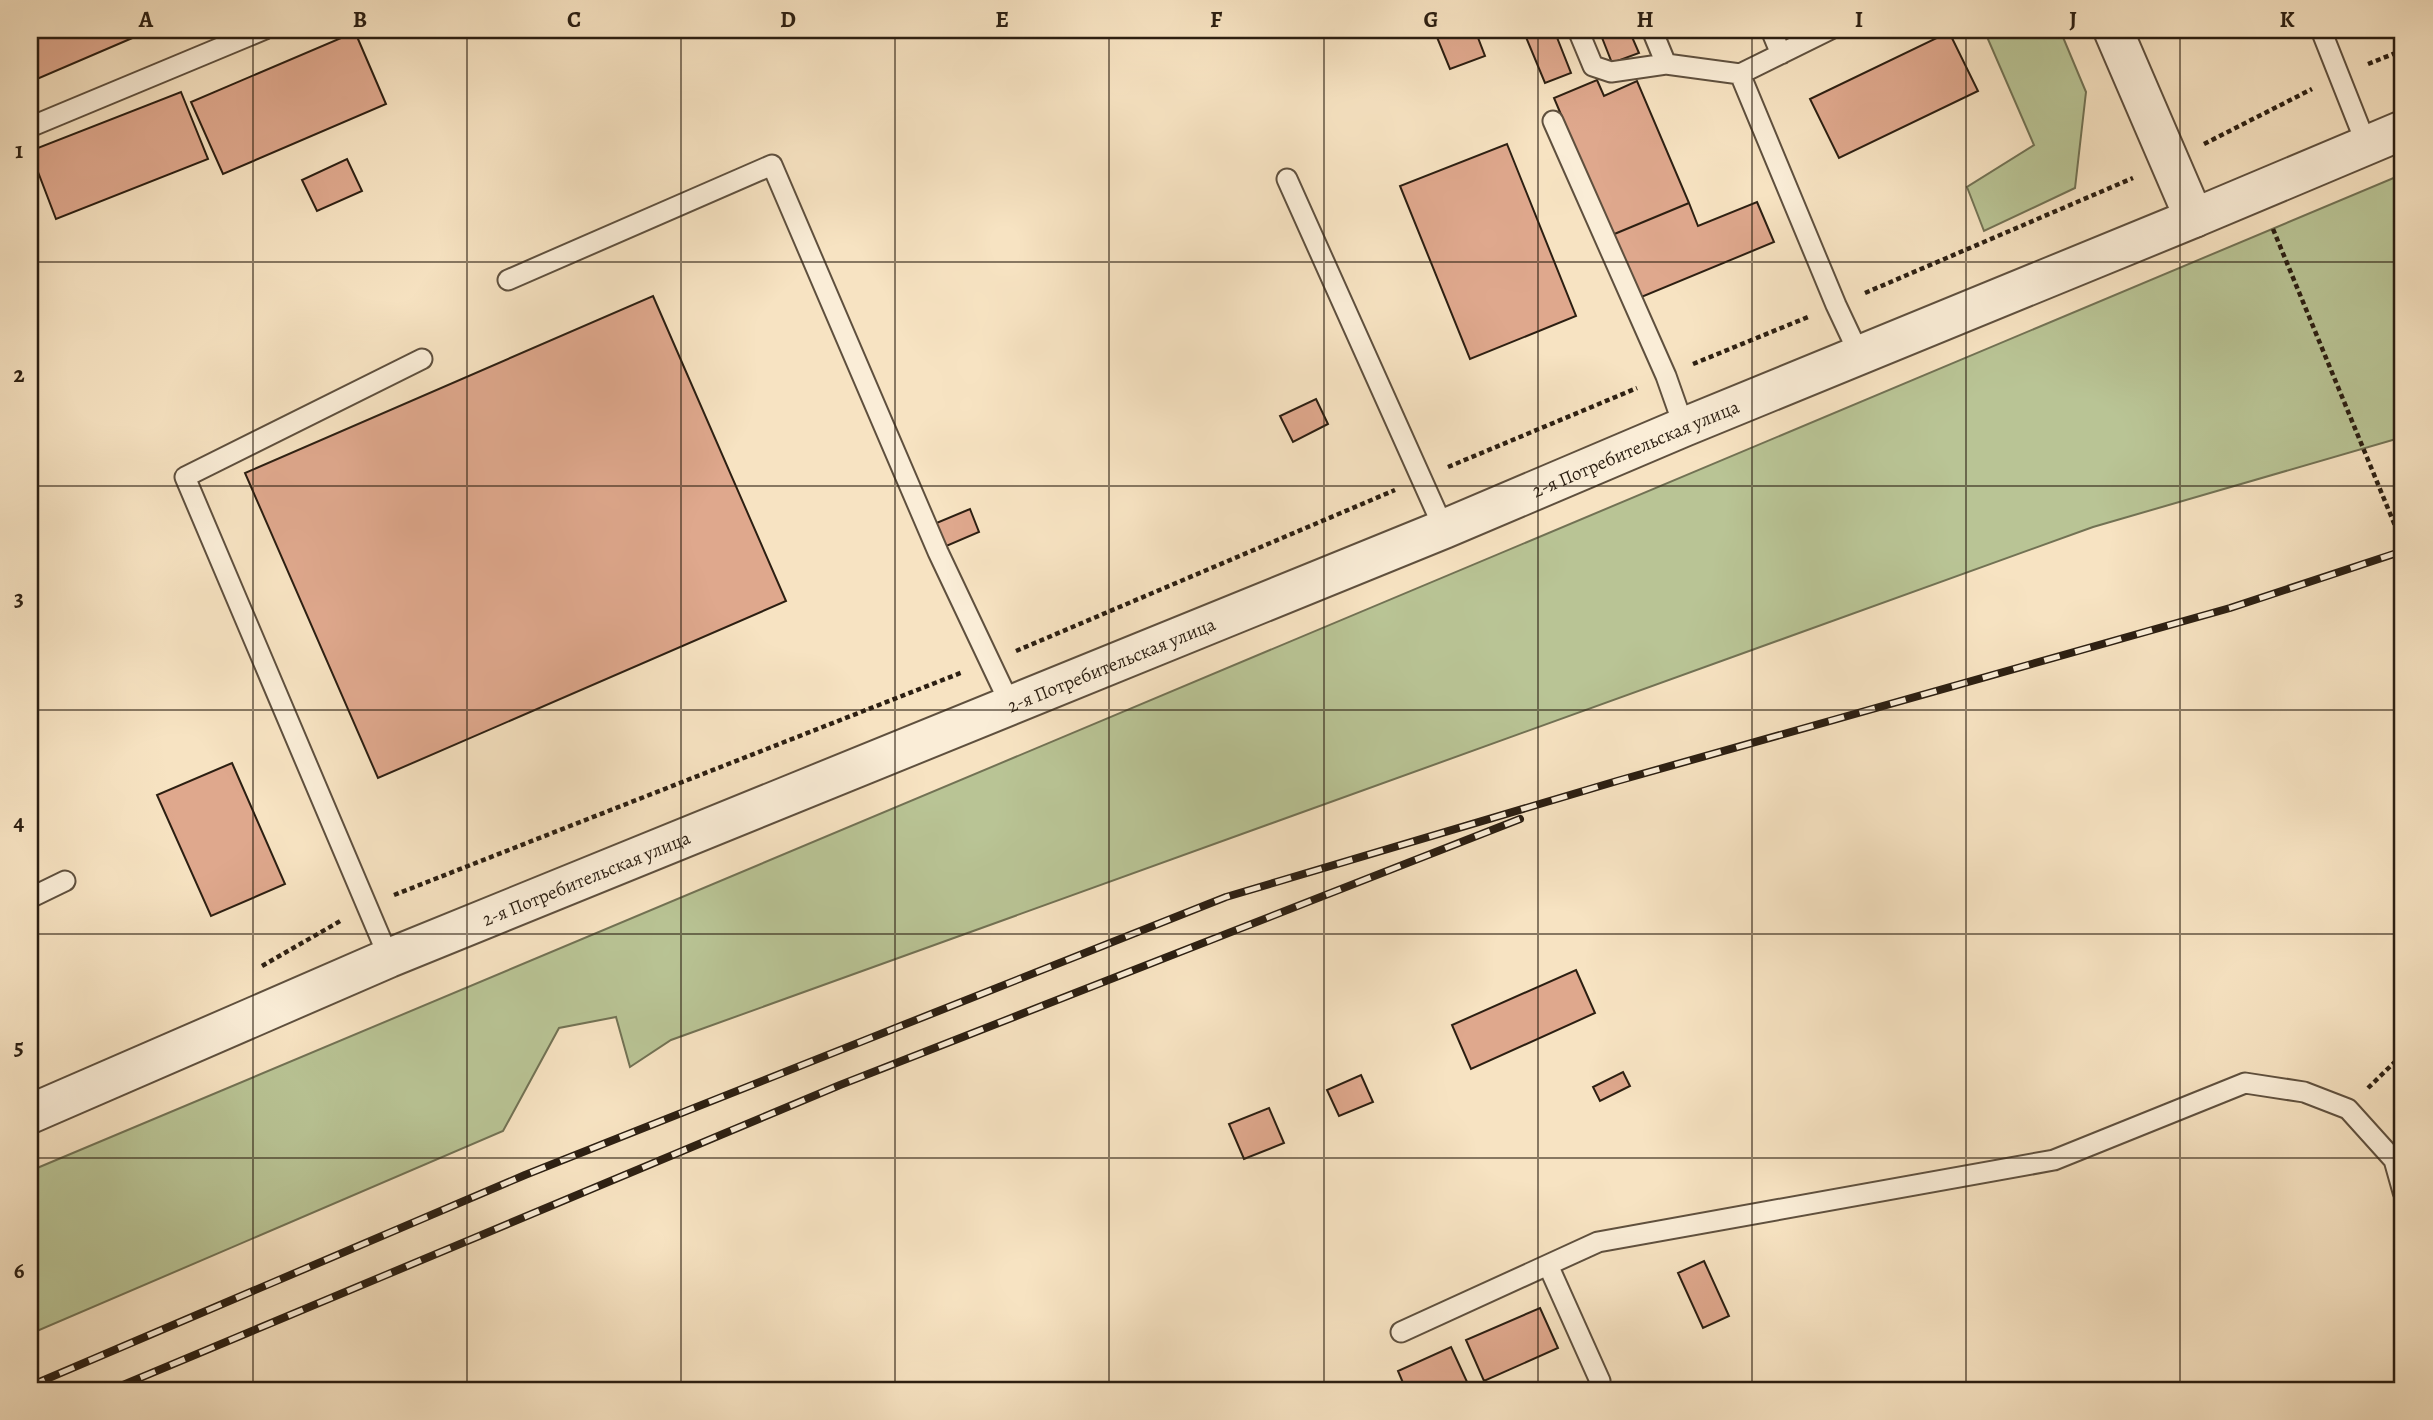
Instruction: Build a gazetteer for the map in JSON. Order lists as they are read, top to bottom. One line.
{"streets":{"street":["2-я Потребительская улица"]},"grid":{"columns":["A","B","C","D","E","F","G","H","I","J","K"],"rows":["1","2","3","4","5","6"]}}
